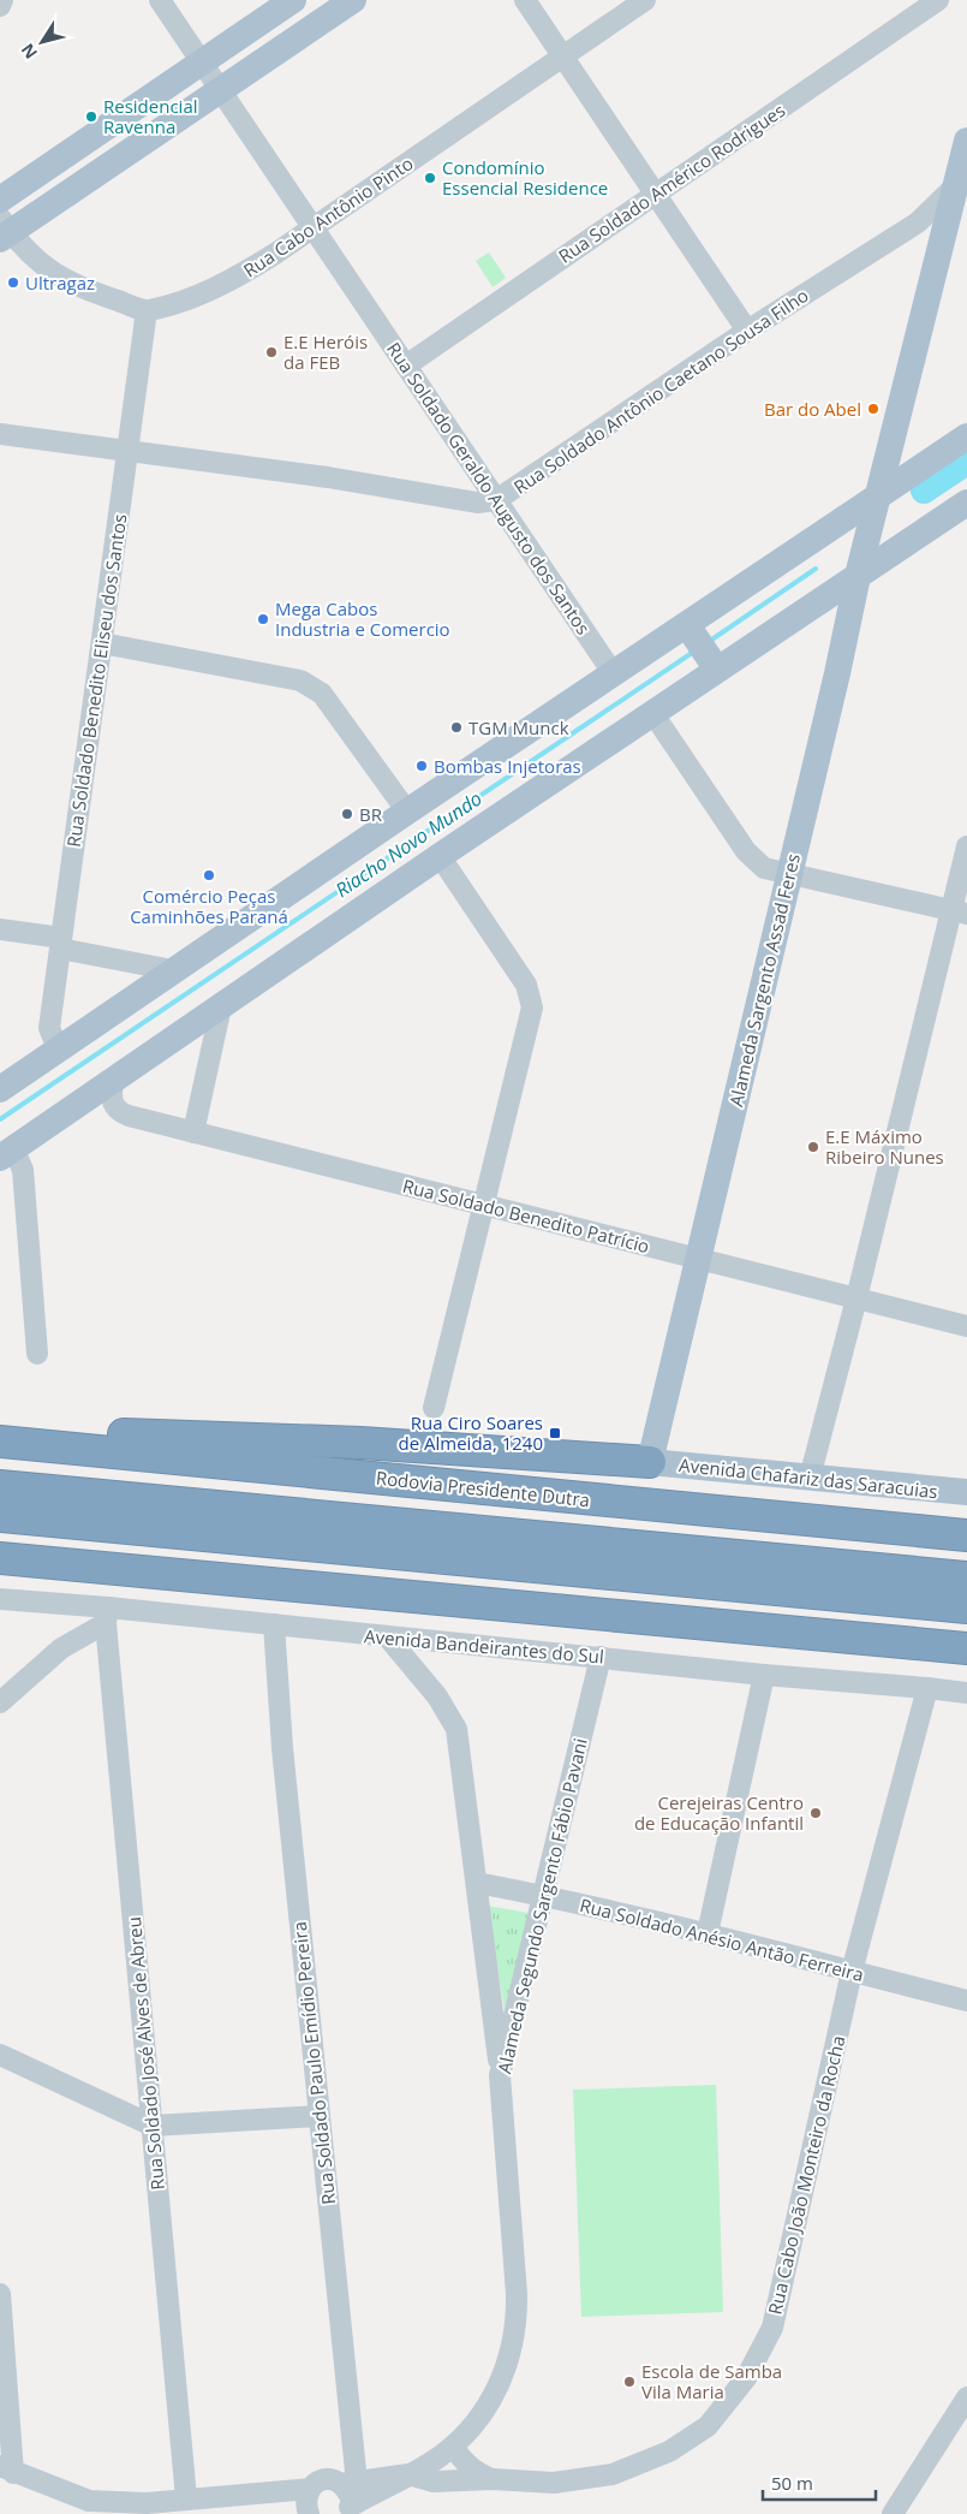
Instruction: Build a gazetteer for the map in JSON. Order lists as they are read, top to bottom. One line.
{"streets":{"highway":["Rodovia Presidente Dutra"],"main road":["Alameda Sargento Assad Feres","Avenida Chafariz das Saracuias"],"street":["Rua Soldado Américo Rodrigues","Rua Cabo Antônio Pinto","Rua Soldado Antônio Caetano Sousa Filho","Rua Soldado Geraldo Augusto dos Santos","Rua Soldado Benedito Eliseu dos Santos","Rua Soldado Benedito Patrício","Avenida Bandeirantes do Sul","Alameda Segundo Sargento Fábio Pavani","Rua Soldado Anésio Antão Ferreira","Rua Soldado José Alves de Abreu","Rua Soldado Paulo Emídio Pereira","Rua Cabo João Monteiro da Rocha"]},"crossings":[["Rua Soldado Américo Rodrigues","Rua Soldado Geraldo Augusto dos Santos"],["Rua Cabo Antônio Pinto","Rua Soldado Geraldo Augusto dos Santos"],["Rua Cabo Antônio Pinto","Rua Soldado Benedito Eliseu dos Santos"],["Rua Soldado Antônio Caetano Sousa Filho","Rua Soldado Geraldo Augusto dos Santos"],["Rua Soldado Antônio Caetano Sousa Filho","Rua Soldado Benedito Eliseu dos Santos"],["Rua Soldado Antônio Caetano Sousa Filho","Alameda Sargento Assad Feres"],["Alameda Sargento Assad Feres","Rua Soldado Benedito Patrício"],["Alameda Sargento Assad Feres","Avenida Chafariz das Saracuias"],["Avenida Bandeirantes do Sul","Alameda Segundo Sargento Fábio Pavani"],["Avenida Bandeirantes do Sul","Rua Soldado José Alves de Abreu"],["Avenida Bandeirantes do Sul","Rua Soldado Paulo Emídio Pereira"],["Avenida Bandeirantes do Sul","Rua Cabo João Monteiro da Rocha"],["Alameda Segundo Sargento Fábio Pavani","Rua Soldado Anésio Antão Ferreira"],["Alameda Segundo Sargento Fábio Pavani","Rua Soldado Paulo Emídio Pereira"],["Alameda Segundo Sargento Fábio Pavani","Rua Cabo João Monteiro da Rocha"],["Rua Soldado Anésio Antão Ferreira","Rua Cabo João Monteiro da Rocha"]],"water":["Riacho Novo Mundo"],"places":{"other":["Residencial Ravenna","Condomínio Essencial Residence","Ultragaz","E.E Heróis da FEB","Bar do Abel","Mega Cabos Industria e Comercio","TGM Munck","Bombas Injetoras","BR","Comércio Peças Caminhões Paraná","E.E Máximo Ribeiro Nunes","Cerejeiras Centro de Educação Infantil","Escola de Samba Vila Maria"],"transit":["Rua Ciro Soares de Almeida, 1240"]},"scale_bar":"50 m","north":"bottom left"}
